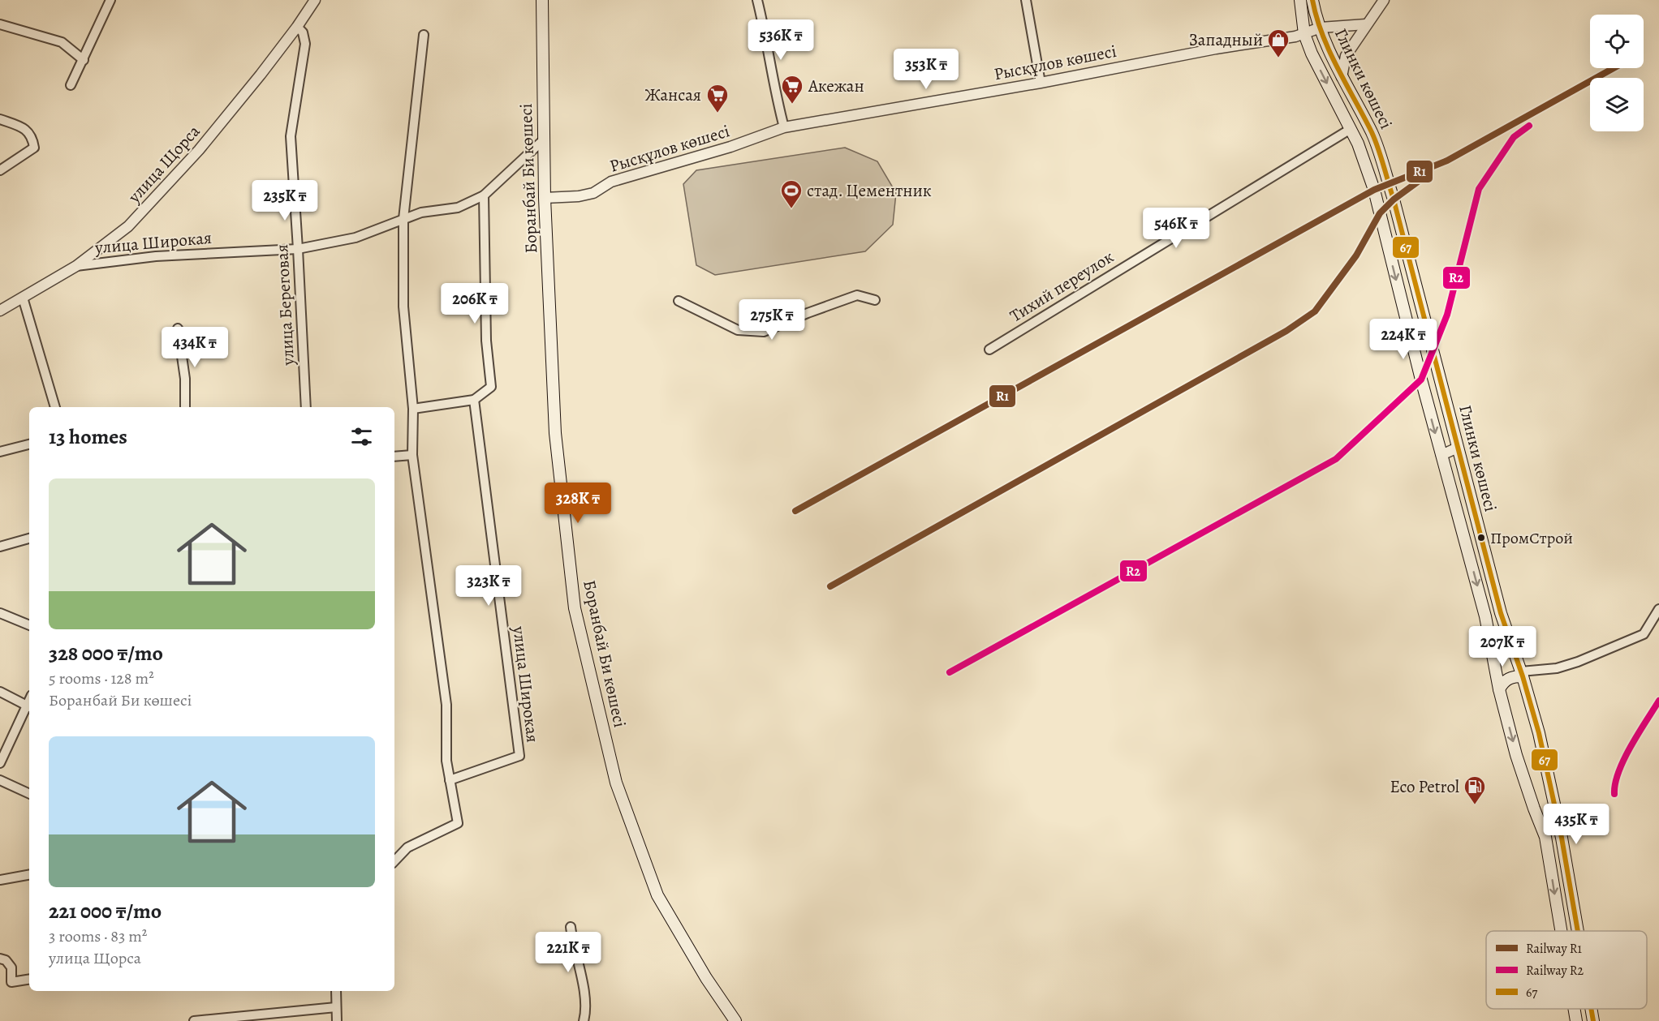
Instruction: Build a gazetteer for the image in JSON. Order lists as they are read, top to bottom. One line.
{"streets":{"main road":["Глинки көшесі","Боранбай Би көшесі"],"street":["Рысқұлов көшесі","улица Щорса","улица Широкая","Тихий переулок","улица Береговая"]},"crossings":[["Рысқұлов көшесі","Глинки көшесі"],["Рысқұлов көшесі","Боранбай Би көшесі"],["Глинки көшесі","Тихий переулок"],["улица Щорса","улица Широкая"],["улица Щорса","улица Береговая"],["Боранбай Би көшесі","улица Широкая"],["улица Широкая","улица Береговая"]],"places":{"shop":["Западный"],"supermarket":["Акежан","Жансая"],"sports":["стад. Цементник"],"other":["ПромСтрой"],"fuel station":["Eco Petrol"]},"lines":["transit line 67","rail line R1","rail line R2"],"legend":["Railway R1","Railway R2","67"],"page":{"price":["536K ₸","353K ₸","235K ₸","546K ₸","206K ₸","275K ₸","224K ₸","434K ₸","328K ₸","323K ₸","207K ₸","435K ₸","221K ₸"],"heading":"13 homes","list":[{"name":"328 000 ₸/mo","note":"5 rooms · 128 m² · Боранбай Би көшесі"},{"name":"221 000 ₸/mo","note":"3 rooms · 83 m² · улица Щорса"}]}}
